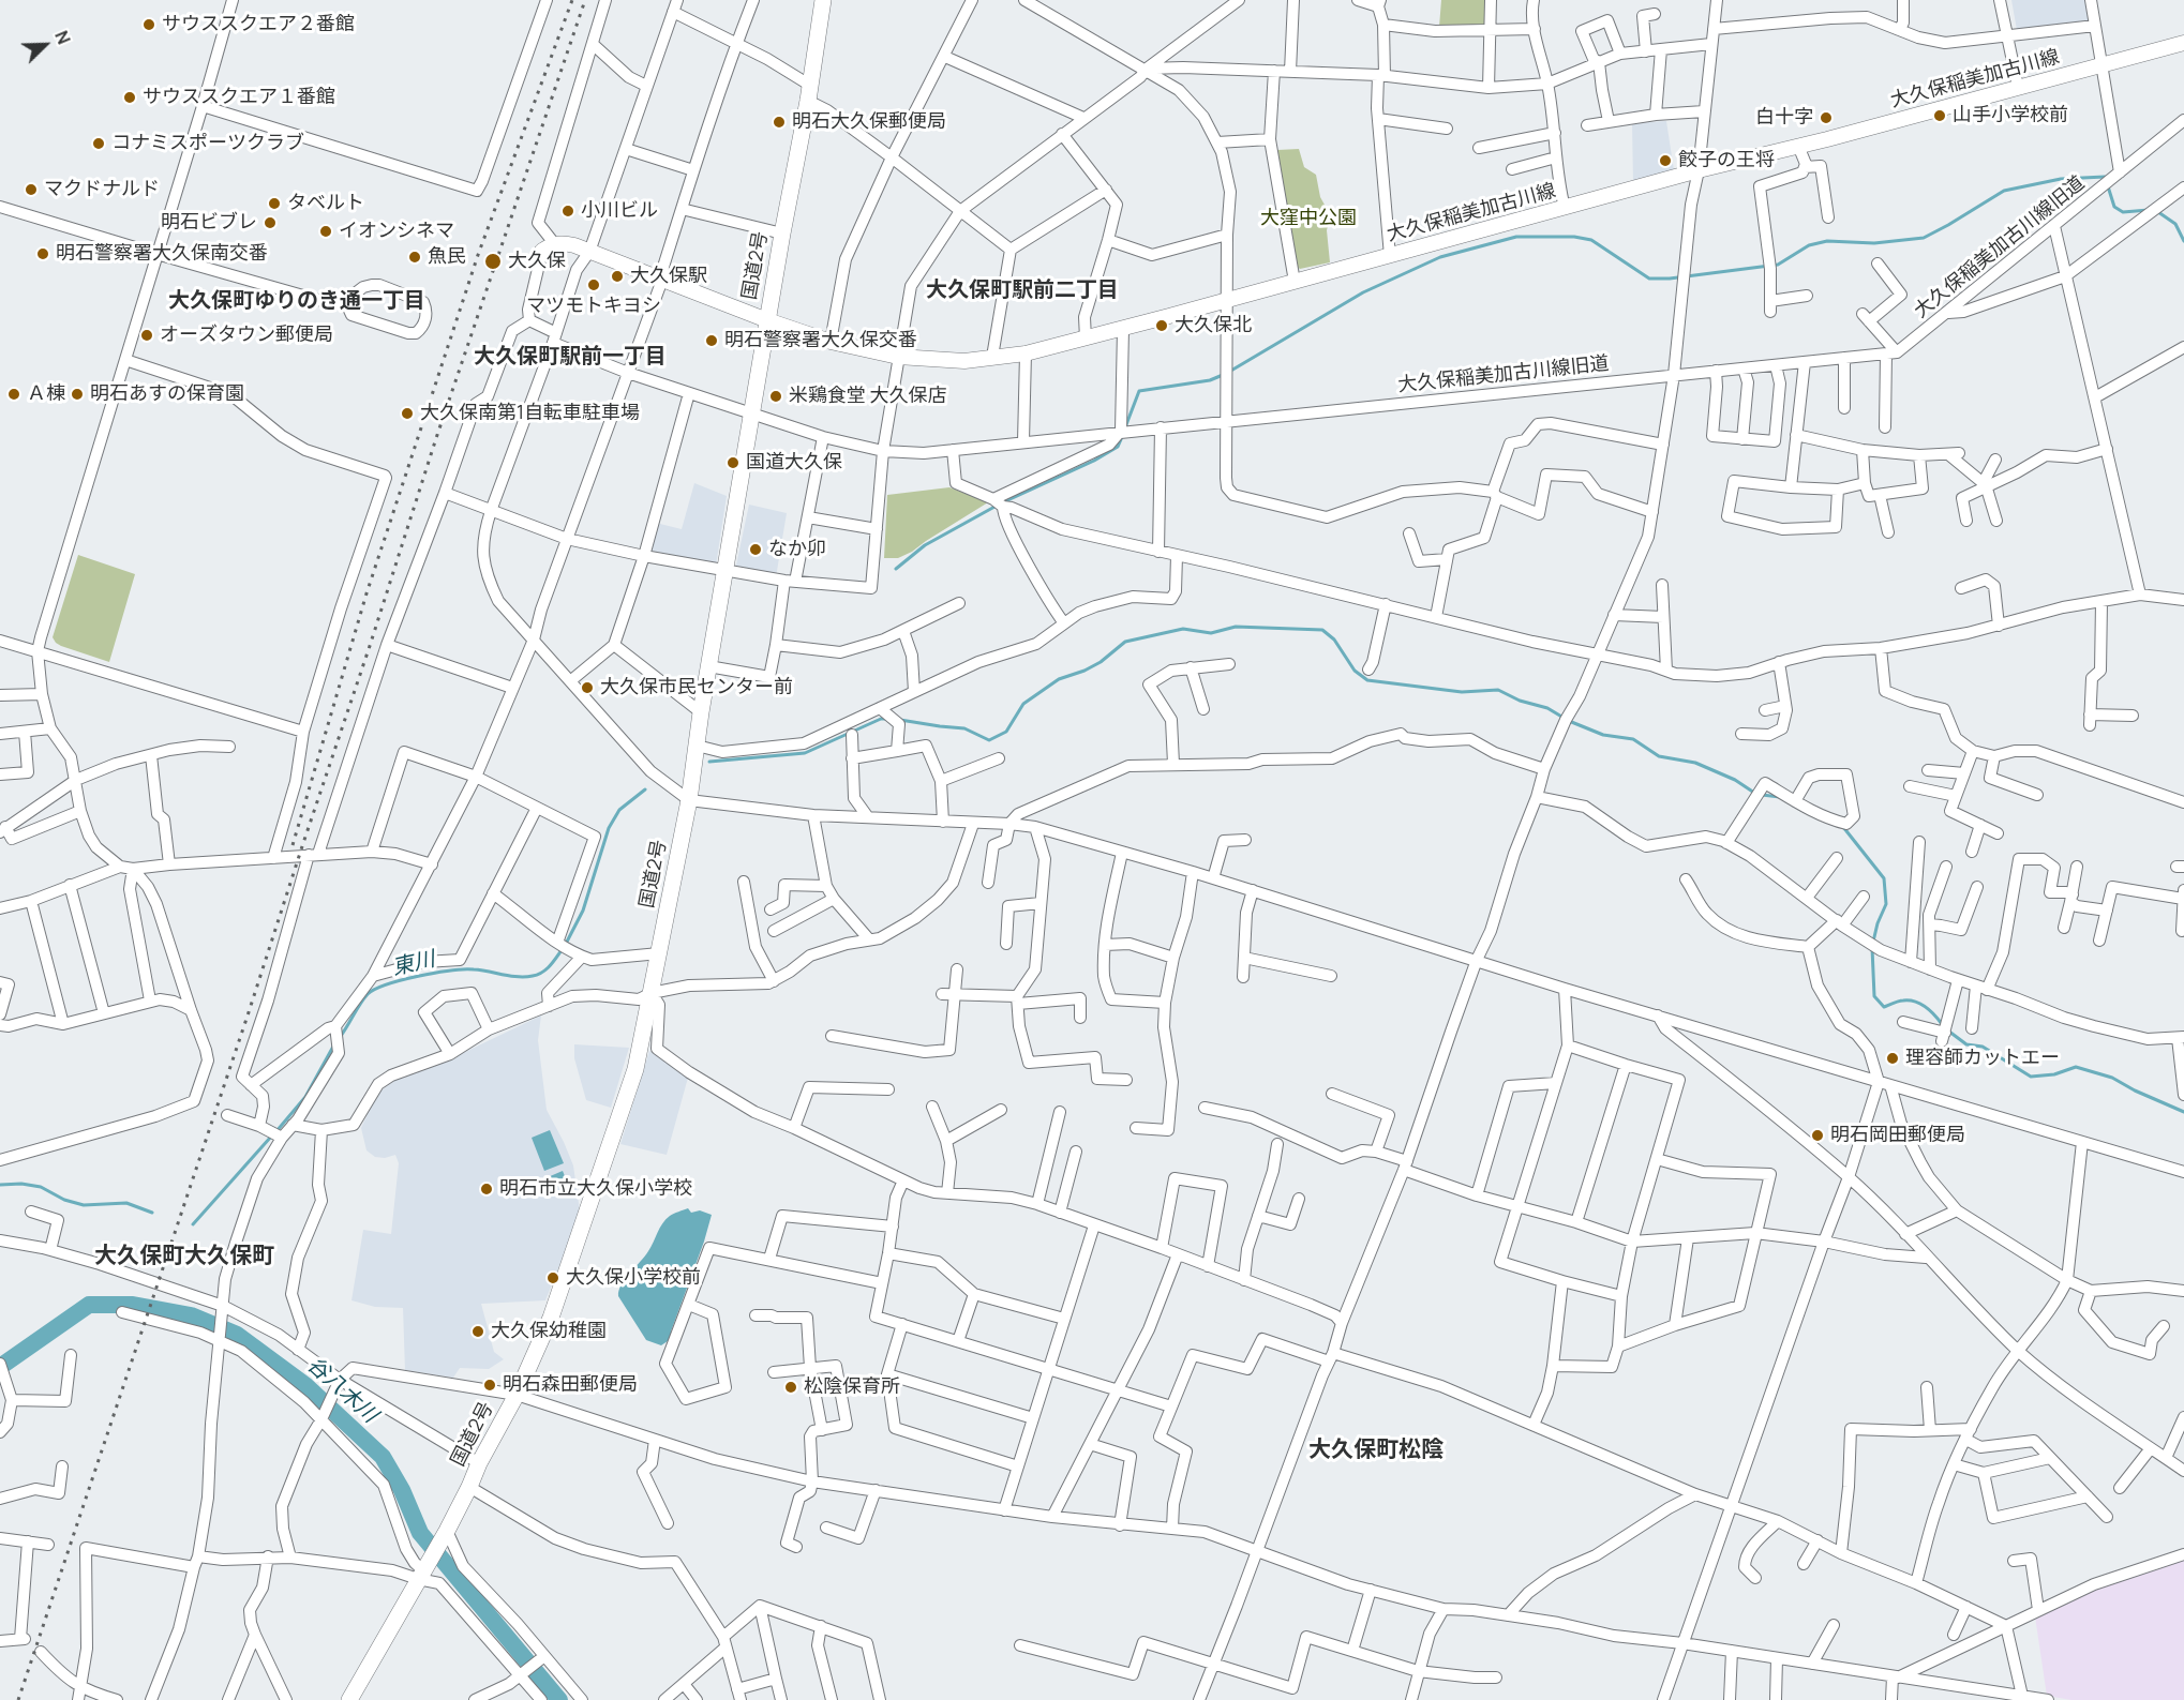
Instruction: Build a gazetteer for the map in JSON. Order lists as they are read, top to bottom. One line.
{"streets":{"highway":["国道2号"],"main road":["大久保稲美加古川線"],"street":["大久保稲美加古川線旧道"]},"crossings":[["大久保稲美加古川線","国道2号"],["大久保稲美加古川線旧道","国道2号"]],"districts":["大久保町駅前二丁目","大久保町ゆりのき通一丁目","大久保町駅前一丁目","大久保町大久保町","大久保町松陰"],"water":["東川","谷八木川"],"parks":["大窪中公園"],"places":["サウススクエア２番館","サウススクエア１番館","山手小学校前","白十字","明石大久保郵便局","コナミスポーツクラブ","餃子の王将","マクドナルド","タベルト","小川ビル","明石ビブレ","イオンシネマ","明石警察署大久保南交番","魚民","大久保","大久保駅","マツモトキヨシ","大久保北","オーズタウン郵便局","明石警察署大久保交番","Ａ棟","明石あすの保育園","米鶏食堂 大久保店","大久保南第1自転車駐車場","国道大久保","なか卯","大久保市民センター前","理容師カットエー","明石岡田郵便局","明石市立大久保小学校","大久保小学校前","大久保幼稚園","明石森田郵便局","松陰保育所"],"north":"top right"}
